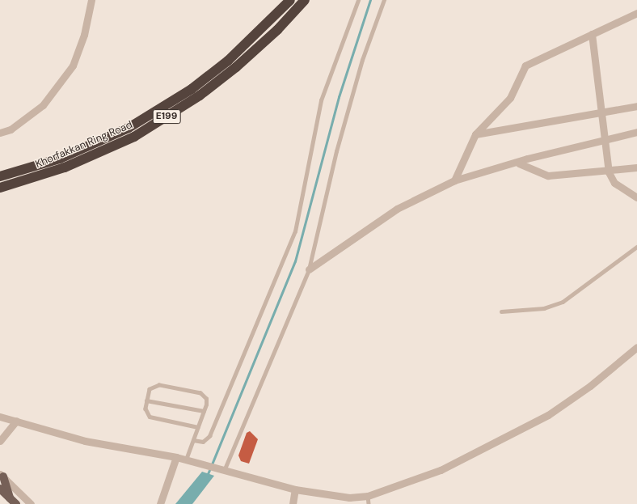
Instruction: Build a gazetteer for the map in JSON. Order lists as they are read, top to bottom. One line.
{"streets":{"highway":["E199","Khorfakkan Ring Road"]}}
